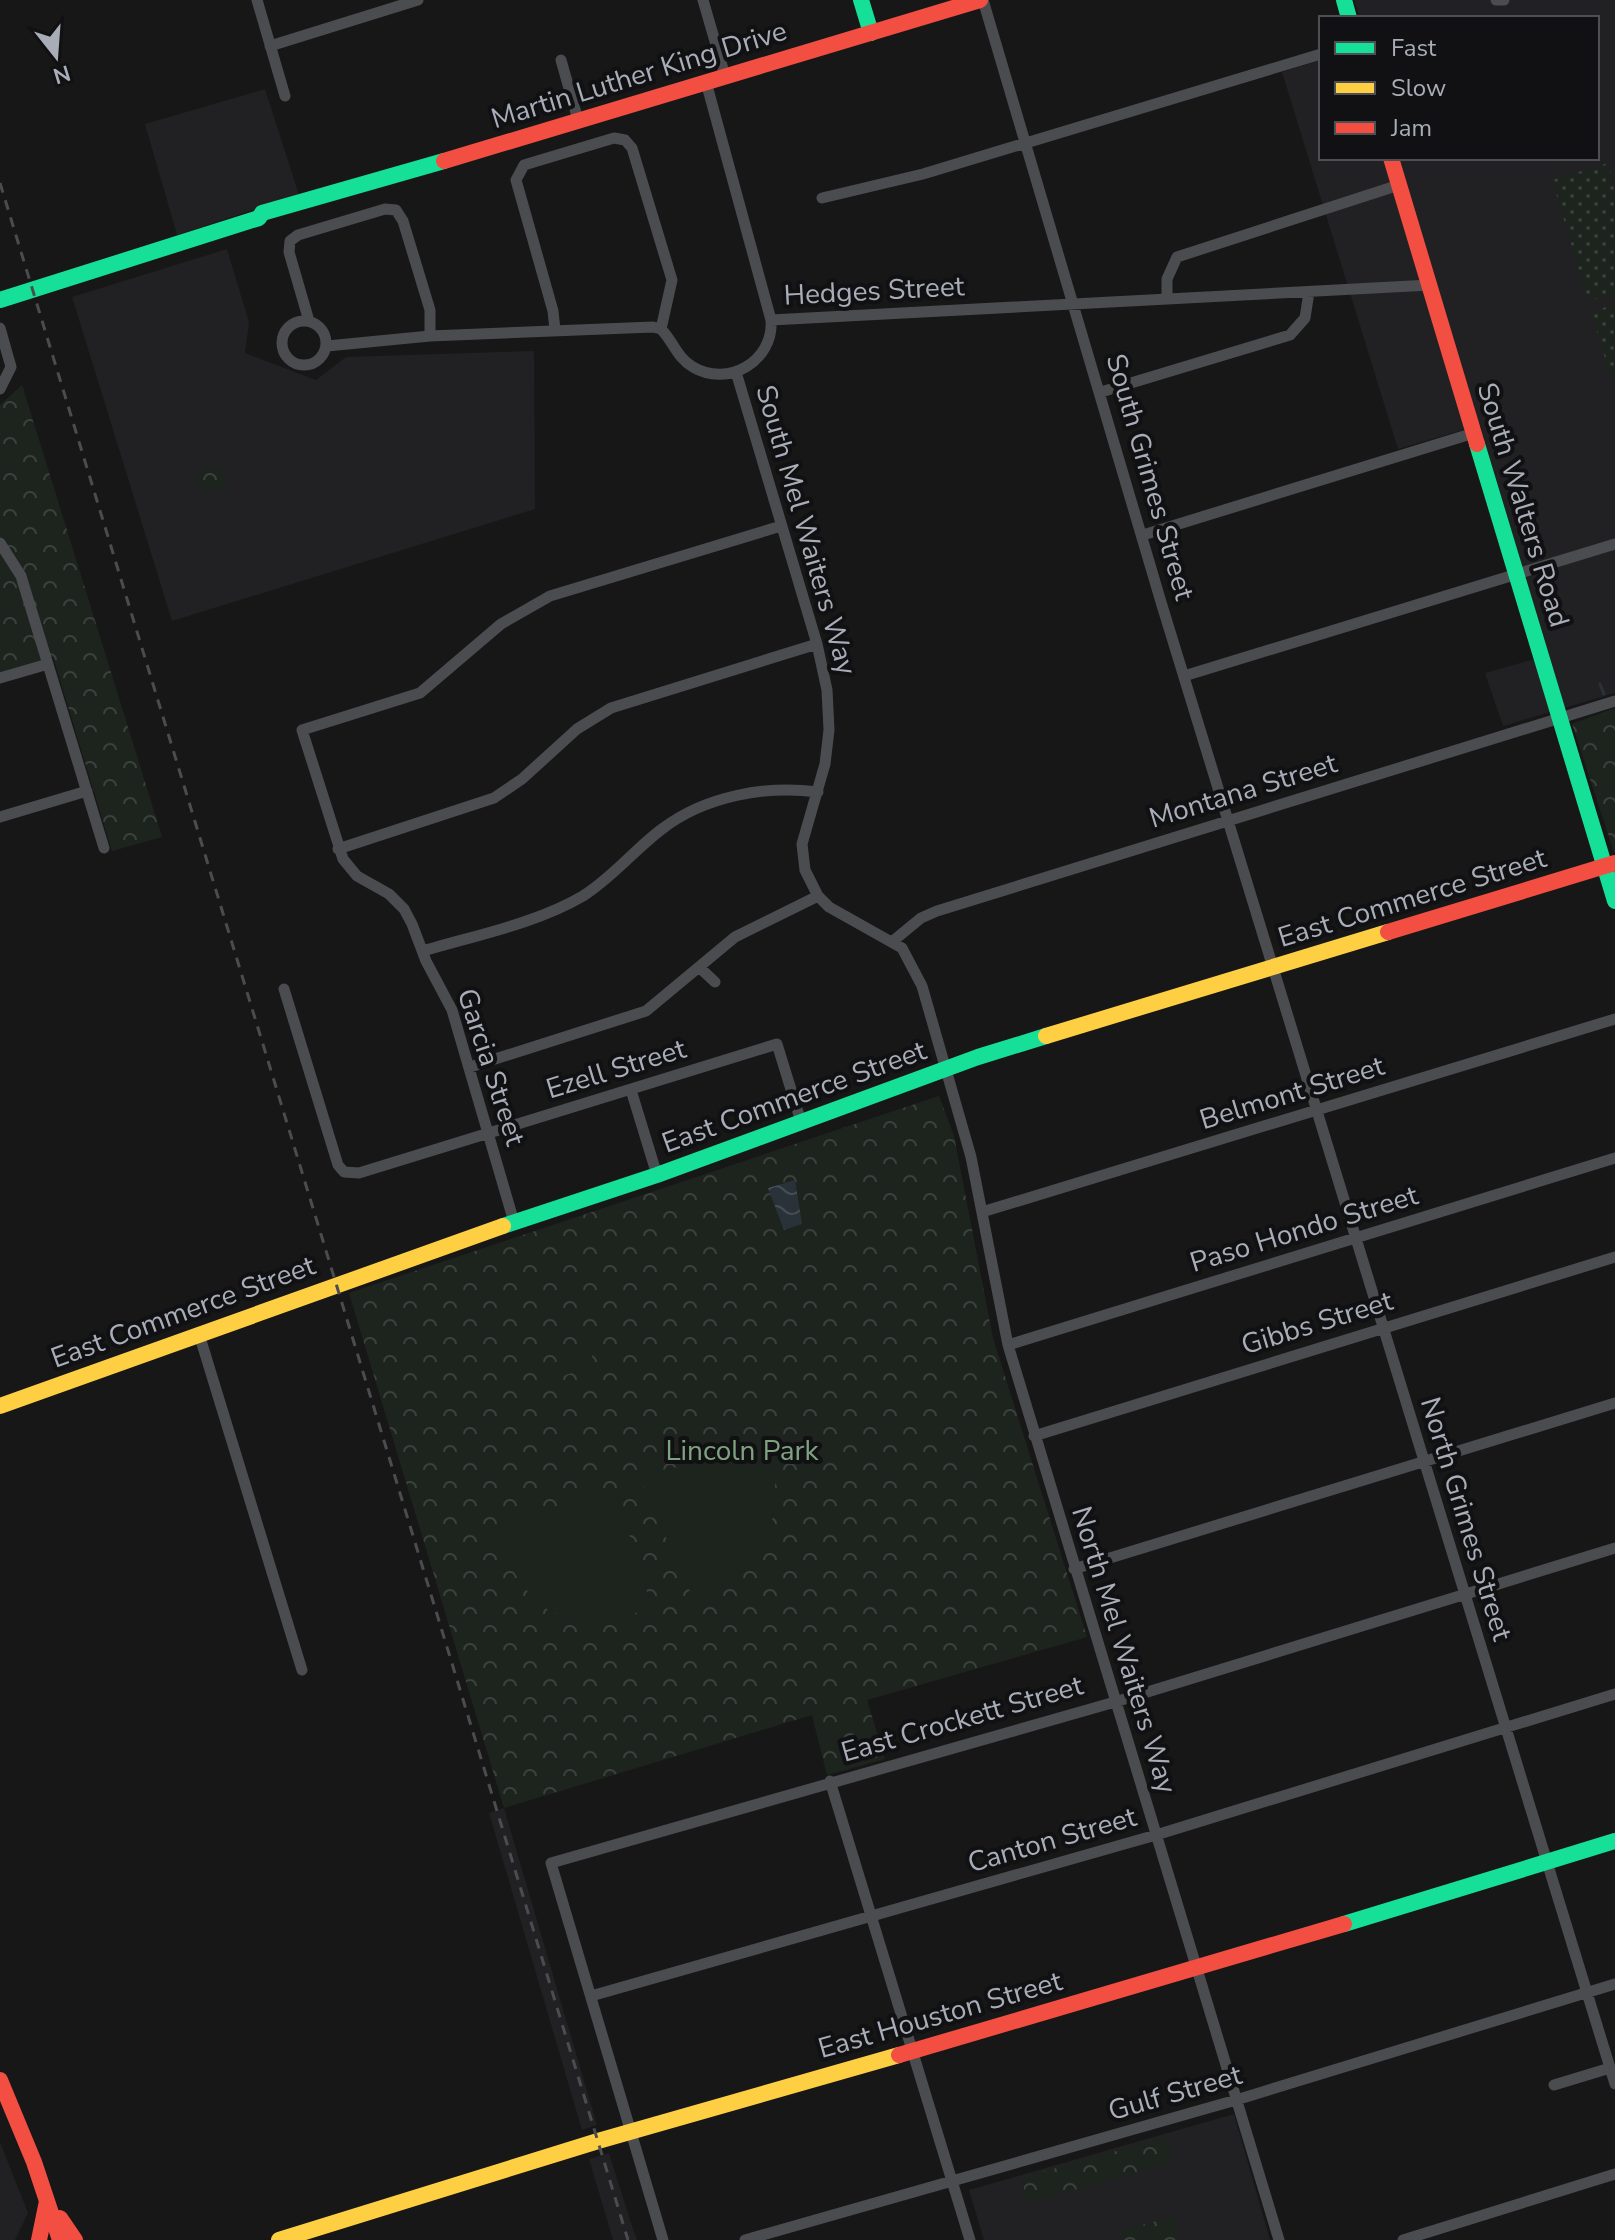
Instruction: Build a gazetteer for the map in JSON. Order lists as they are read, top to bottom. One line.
{"streets":{"main road":["Martin Luther King Drive","South Walters Road","East Commerce Street","East Houston Street"],"street":["Hedges Street","South Grimes Street","South Mel Waiters Way","Montana Street","Garcia Street","Ezell Street","Belmont Street","Paso Hondo Street","Gibbs Street","North Grimes Street","North Mel Waiters Way","East Crockett Street","Canton Street","Gulf Street"]},"crossings":[["Martin Luther King Drive","South Grimes Street"],["Hedges Street","South Grimes Street"],["Hedges Street","South Walters Road"],["Hedges Street","South Mel Waiters Way"],["South Grimes Street","Montana Street"],["South Grimes Street","East Commerce Street"],["South Grimes Street","North Grimes Street"],["South Walters Road","Montana Street"],["South Walters Road","East Commerce Street"],["South Mel Waiters Way","Garcia Street"],["East Commerce Street","Garcia Street"],["East Commerce Street","Ezell Street"],["East Commerce Street","North Grimes Street"],["East Commerce Street","North Mel Waiters Way"],["Garcia Street","Ezell Street"],["Belmont Street","North Grimes Street"],["Belmont Street","North Mel Waiters Way"],["Paso Hondo Street","North Grimes Street"],["Paso Hondo Street","North Mel Waiters Way"],["Gibbs Street","North Grimes Street"],["Gibbs Street","North Mel Waiters Way"],["North Grimes Street","East Crockett Street"],["North Grimes Street","Canton Street"],["North Grimes Street","East Houston Street"],["North Grimes Street","Gulf Street"],["North Mel Waiters Way","East Crockett Street"],["North Mel Waiters Way","Canton Street"],["North Mel Waiters Way","East Houston Street"],["North Mel Waiters Way","Gulf Street"],["East Crockett Street","Canton Street"]],"parks":["Lincoln Park"],"legend":["Fast","Slow","Jam"],"north":"bottom"}
